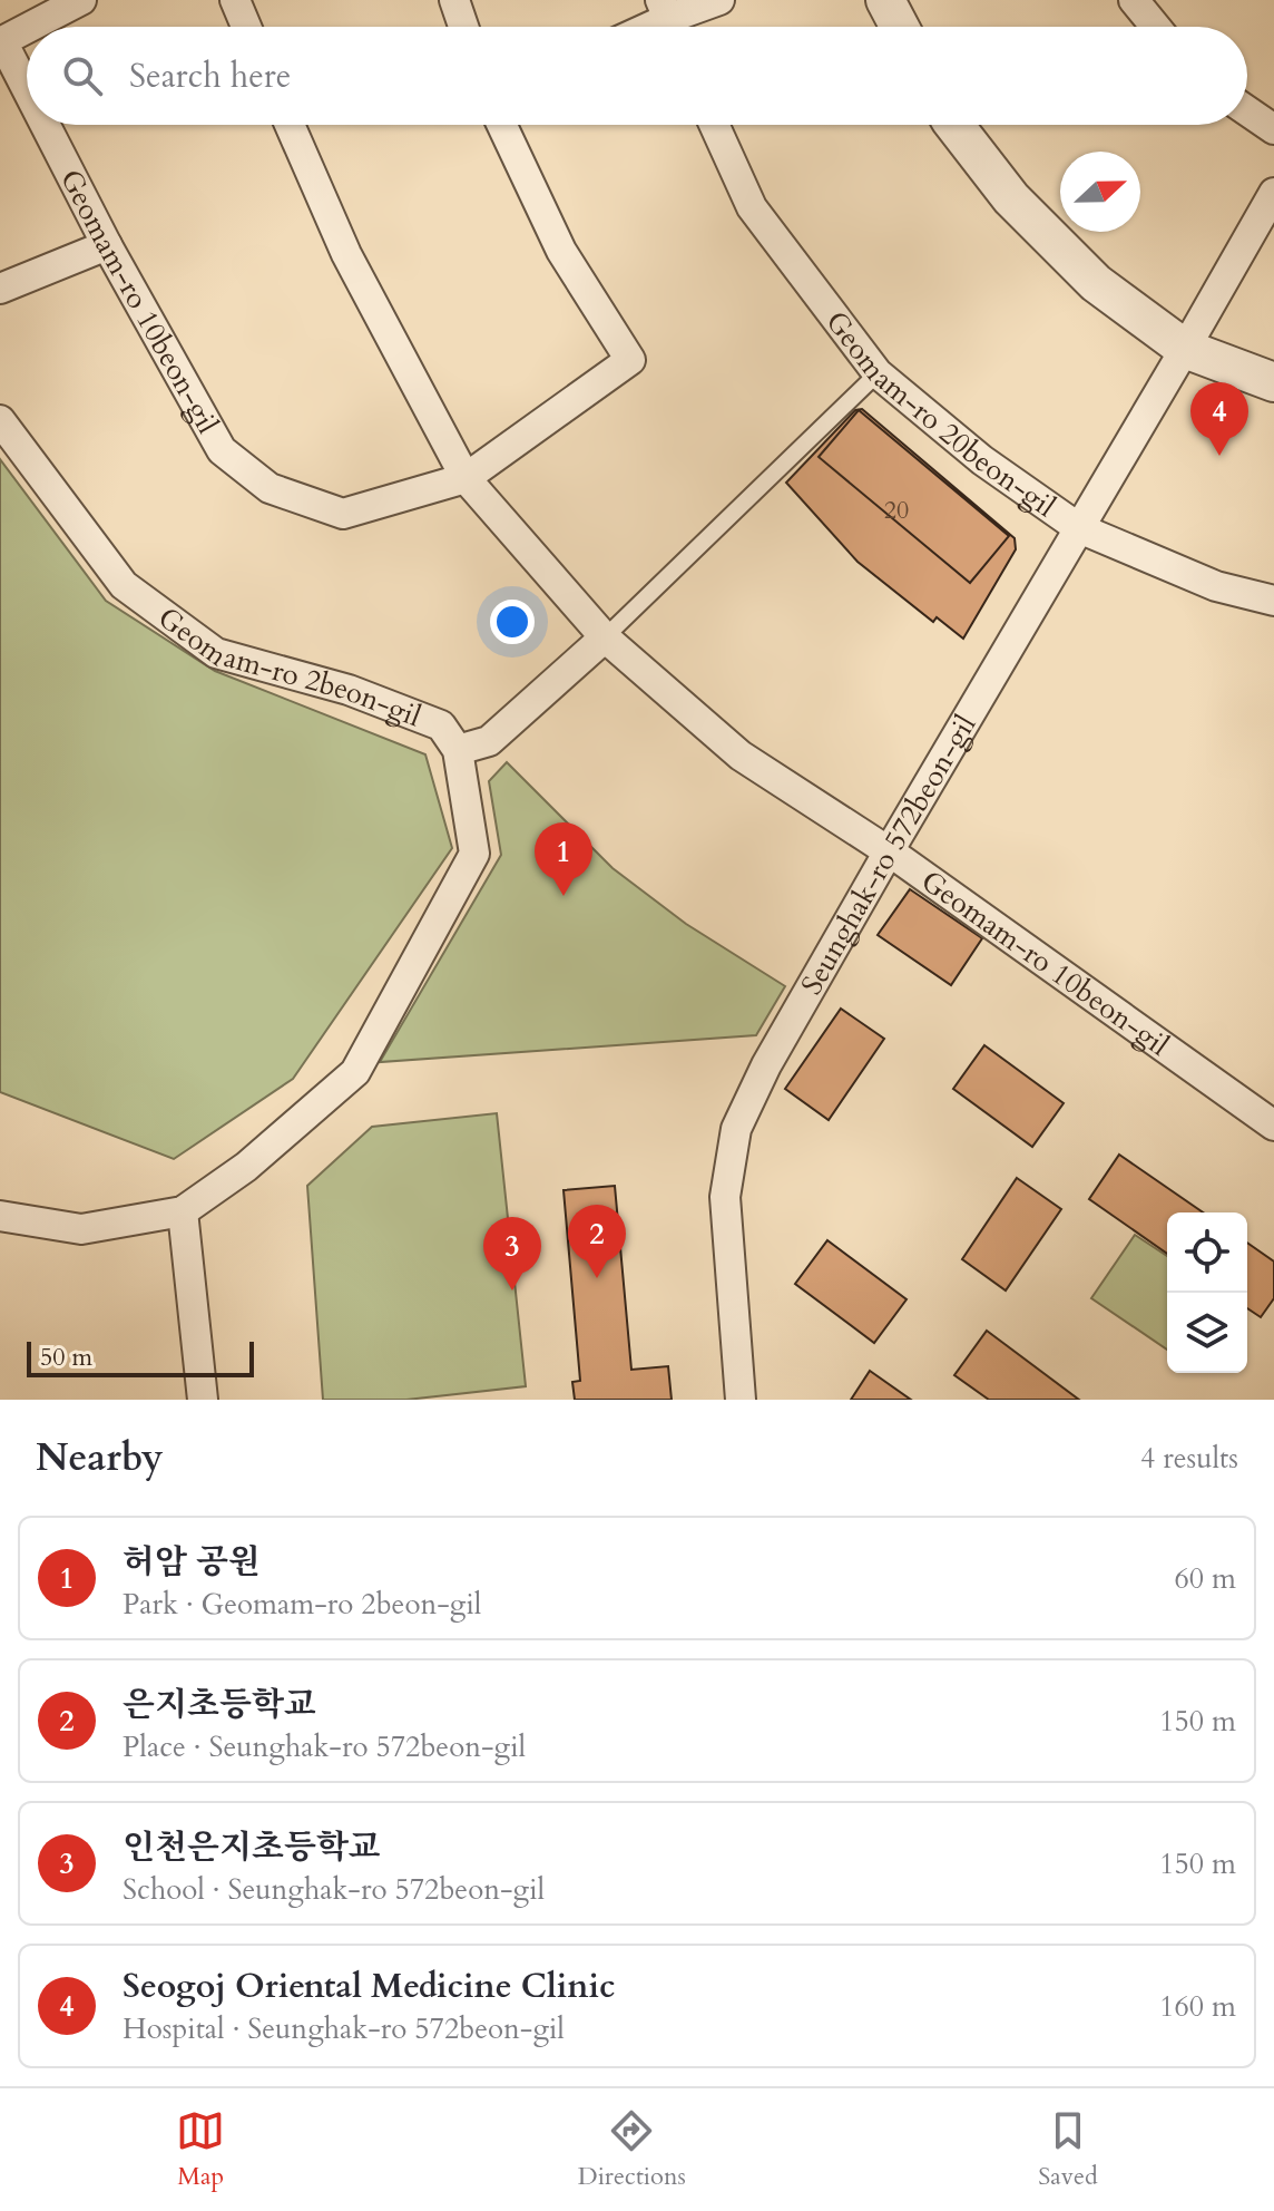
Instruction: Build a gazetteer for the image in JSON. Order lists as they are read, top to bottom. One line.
{"streets":{"street":["Geomam-ro 10beon-gil","Geomam-ro 20beon-gil","Geomam-ro 2beon-gil","Seunghak-ro 572beon-gil"]},"crossings":[["Geomam-ro 10beon-gil","Seunghak-ro 572beon-gil"],["Geomam-ro 20beon-gil","Seunghak-ro 572beon-gil"]],"house_numbers":["20"],"scale_bar":"50 m","north":"right","page":{"search":"Search here","pins":["4","1","2","3"],"scale":"50 m","heading":["Nearby","4 results"],"list":[{"mark":"1","name":"허암 공원","note":"Park · Geomam-ro 2beon-gil","value":"60 m"},{"mark":"2","name":"은지초등학교","note":"Place · Seunghak-ro 572beon-gil","value":"150 m"},{"mark":"3","name":"인천은지초등학교","note":"School · Seunghak-ro 572beon-gil","value":"150 m"},{"mark":"4","name":"Seogoj Oriental Medicine Clinic","note":"Hospital · Seunghak-ro 572beon-gil","value":"160 m"}],"nav":["Map","Directions","Saved"]}}
